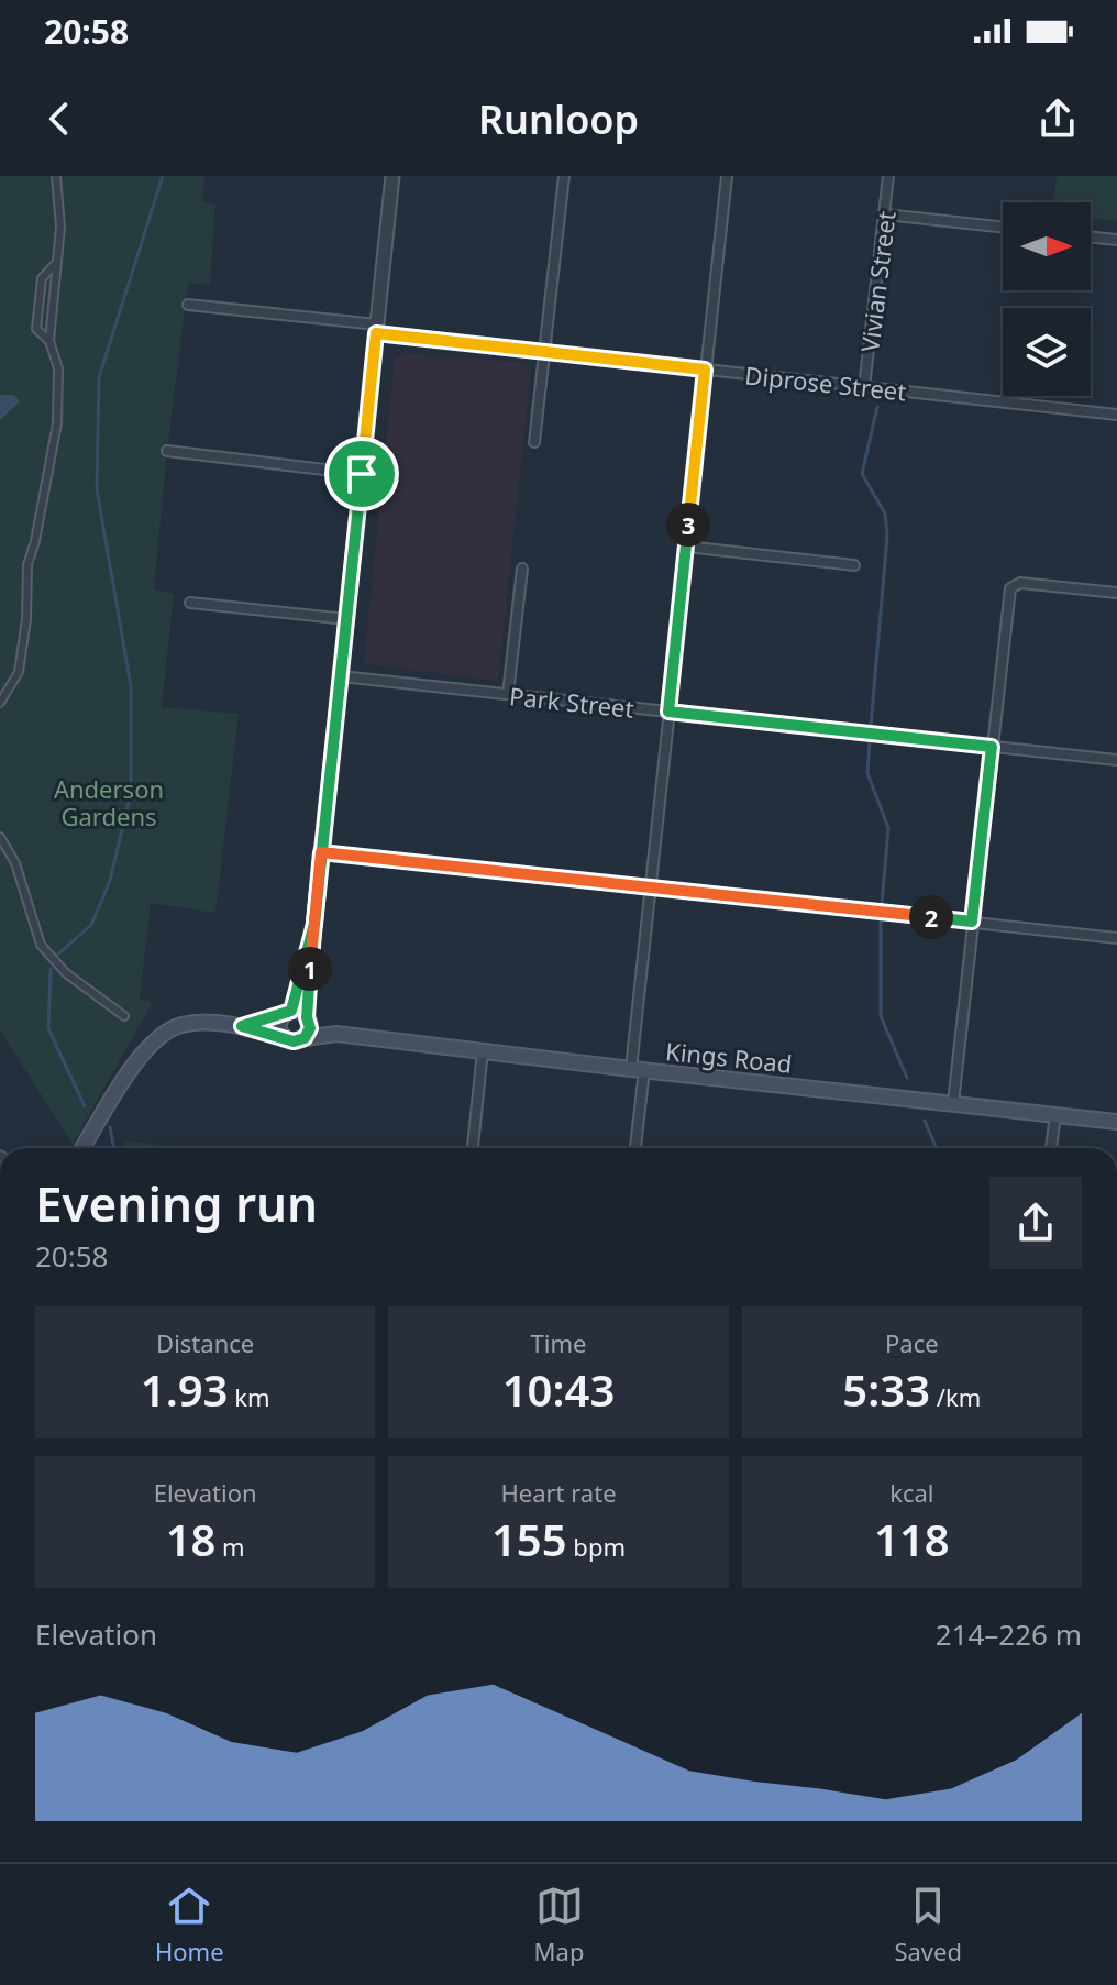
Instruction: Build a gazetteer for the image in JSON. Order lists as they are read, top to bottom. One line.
{"streets":{"main road":["Kings Road"],"street":["Vivian Street","Diprose Street","Park Street"]},"crossings":[["Vivian Street","Diprose Street"]],"parks":["Anderson Gardens"],"north":"right","page":{"status":"20:58","header":"Runloop","pins":["3","2","1"],"heading":["Evening run","20:58"],"stats":[["Distance","1.93 km"],["Time","10:43"],["Pace","5:33 /km"],["Elevation","18 m"],["Heart rate","155 bpm"],["kcal","118"]],"chart":["Elevation","214–226 m"],"tabs":["Home","Map","Saved"]}}
